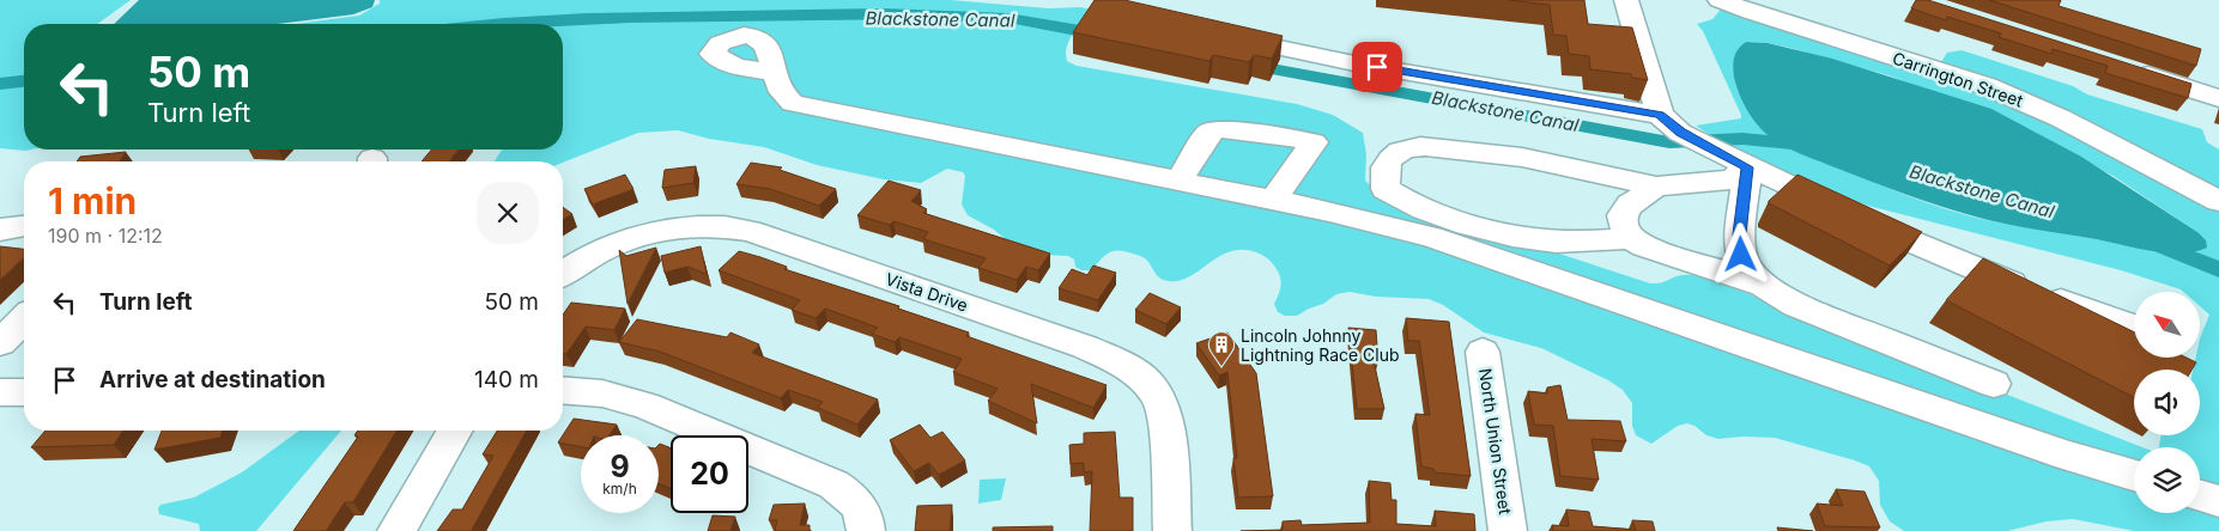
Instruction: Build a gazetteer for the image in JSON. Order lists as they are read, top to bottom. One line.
{"streets":{"street":["Carrington Street","Vista Drive","North Union Street"]},"water":["Blackstone Canal"],"places":{"building":["Lincoln Johnny Lightning Race Club"]},"north":"top left","page":{"turn":["50 m","Turn left"],"heading":["1 min","190 m · 12:12"],"list":[{"name":"Turn left","value":"50 m"},{"name":"Arrive at destination","value":"140 m"}],"speed":"9 km/h","limit":"20"}}
